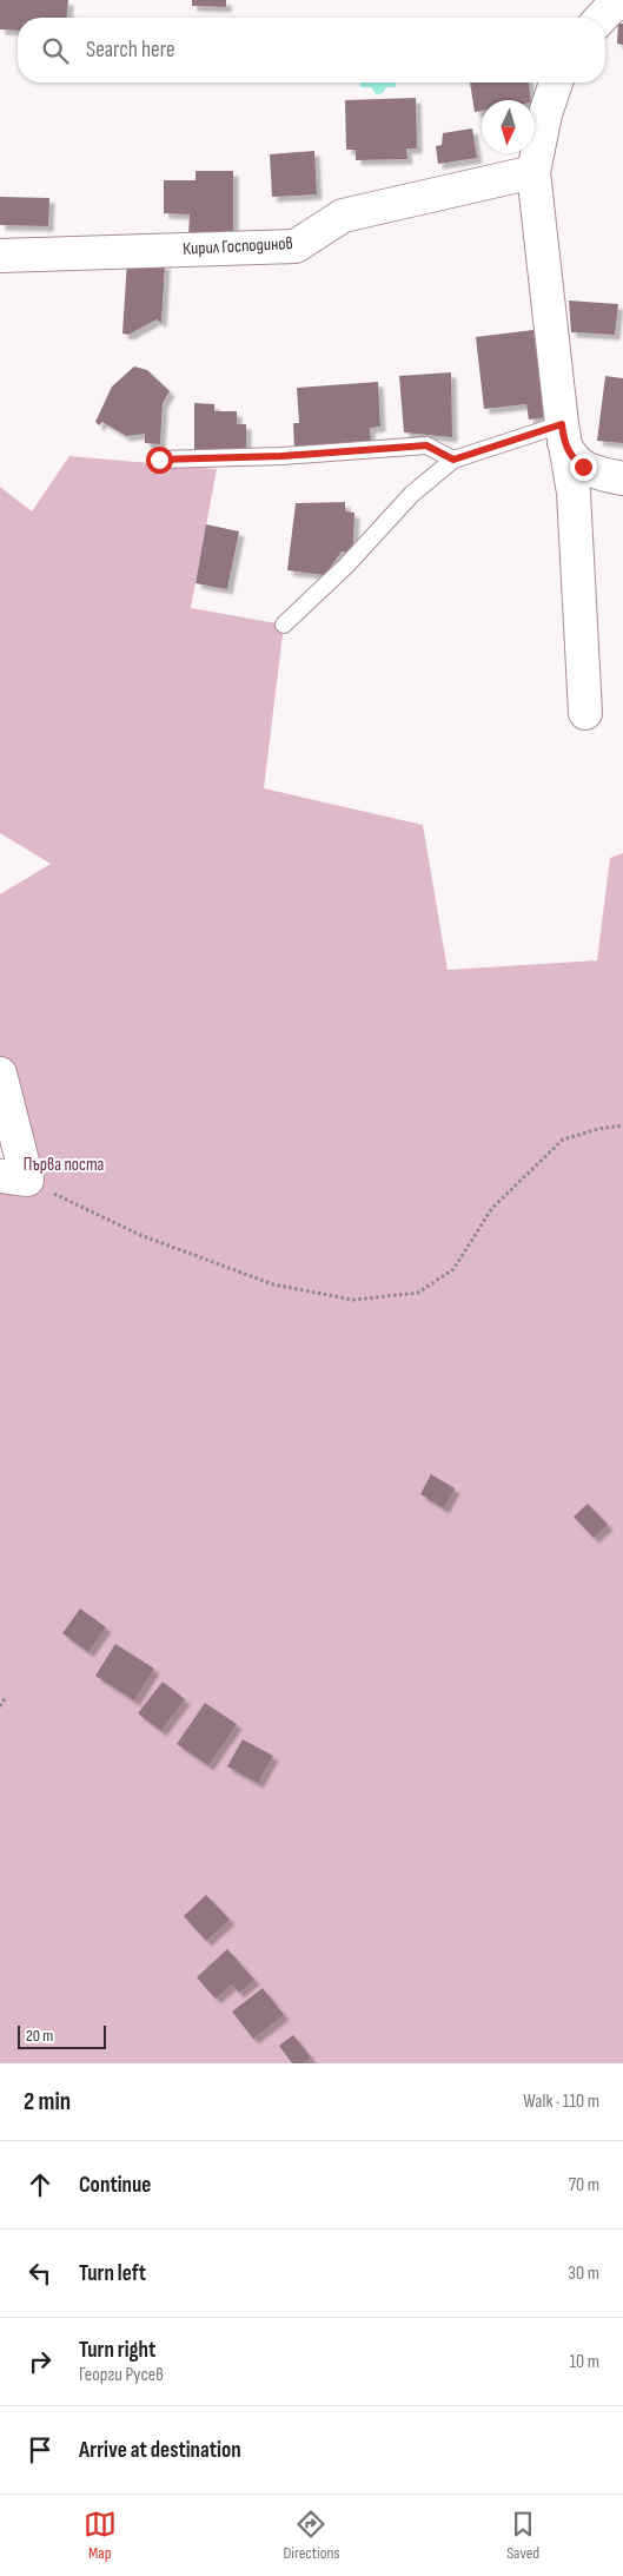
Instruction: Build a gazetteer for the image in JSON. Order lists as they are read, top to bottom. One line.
{"streets":{"street":["Кирил Господинов"]},"parks":["Първа поста"],"scale_bar":"20 m","north":"bottom","page":{"search":"Search here","scale":"20 m","heading":["2 min","Walk · 110 m"],"list":[["Continue","70 m"],["Turn left","30 m"],["Turn right","Георги Русев","10 m"],"Arrive at destination"],"nav":["Map","Directions","Saved"]}}
